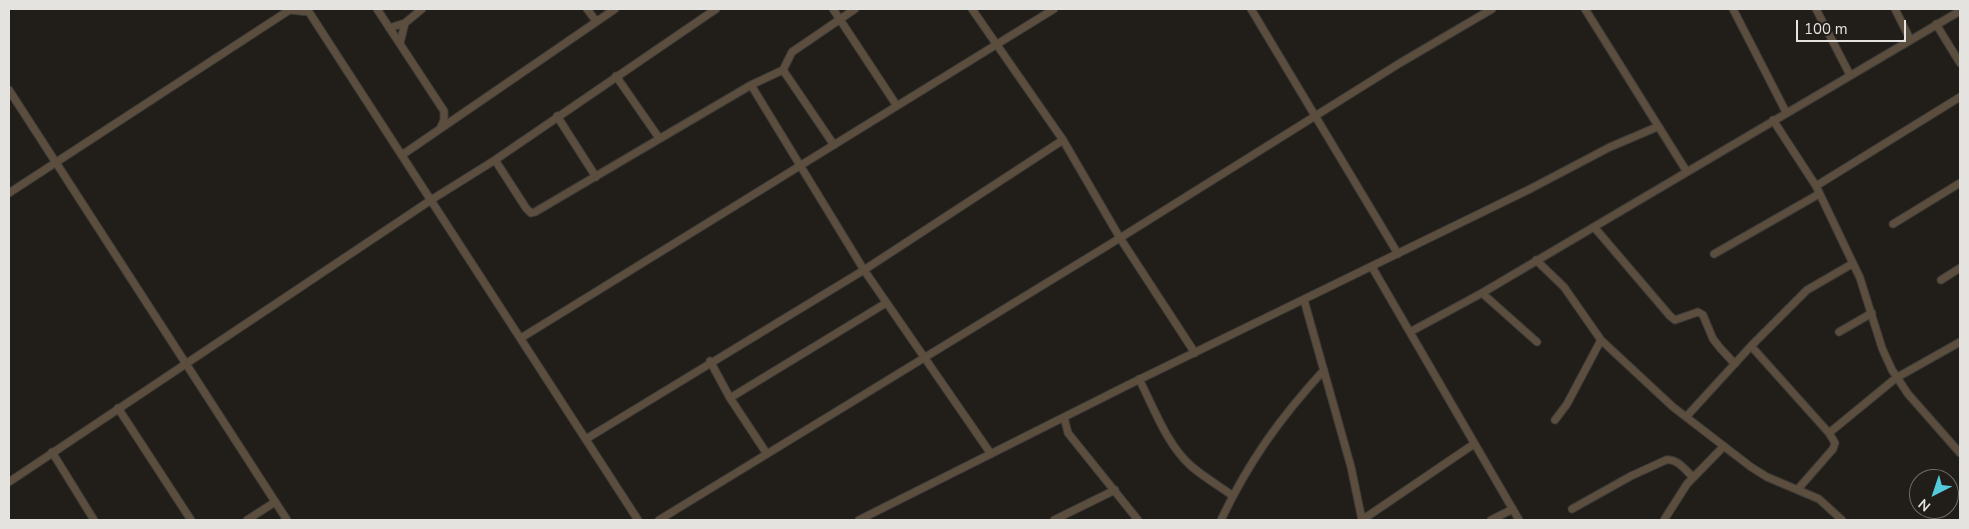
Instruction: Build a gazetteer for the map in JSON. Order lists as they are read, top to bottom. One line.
{"scale_bar":"100 m","north":"bottom left"}
